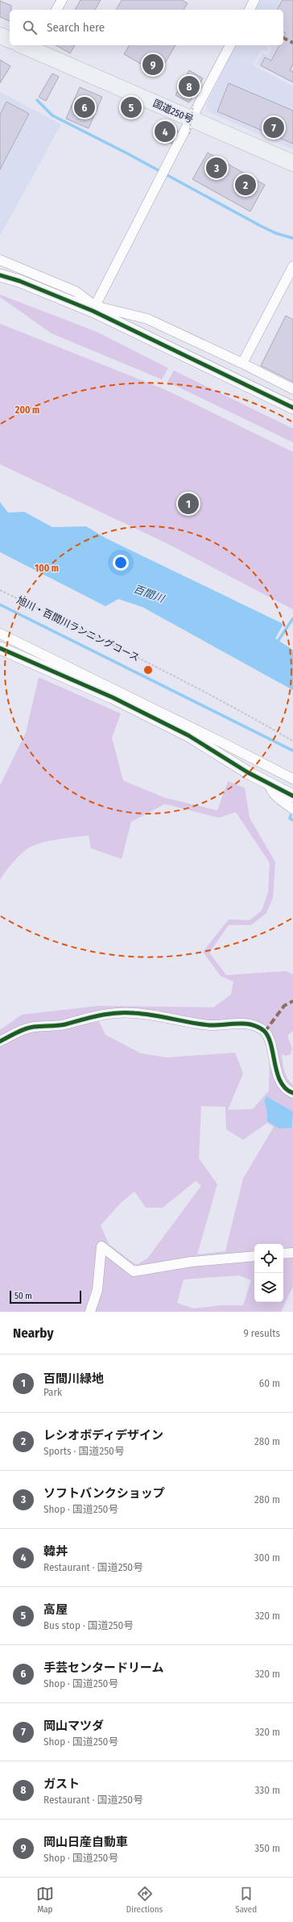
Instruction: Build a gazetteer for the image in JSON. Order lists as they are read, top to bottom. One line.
{"streets":{"highway":["国道250号"],"path":["旭川・百間川ランニングコース"]},"water":["百間川"],"scale_bar":"50 m","page":{"search":"Search here","pins":["9","8","5","6","7","4","3","2","1"],"scale":"50 m","heading":["Nearby","9 results"],"list":[{"mark":"1","name":"百間川緑地","note":"Park","value":"60 m"},{"mark":"2","name":"レシオボディデザイン","note":"Sports · 国道250号","value":"280 m"},{"mark":"3","name":"ソフトバンクショップ","note":"Shop · 国道250号","value":"280 m"},{"mark":"4","name":"韓丼","note":"Restaurant · 国道250号","value":"300 m"},{"mark":"5","name":"高屋","note":"Bus stop · 国道250号","value":"320 m"},{"mark":"6","name":"手芸センタードリーム","note":"Shop · 国道250号","value":"320 m"},{"mark":"7","name":"岡山マツダ","note":"Shop · 国道250号","value":"320 m"},{"mark":"8","name":"ガスト","note":"Restaurant · 国道250号","value":"330 m"},{"mark":"9","name":"岡山日産自動車","note":"Shop · 国道250号","value":"350 m"}],"nav":["Map","Directions","Saved"]},"rings":["200 m","100 m"]}
